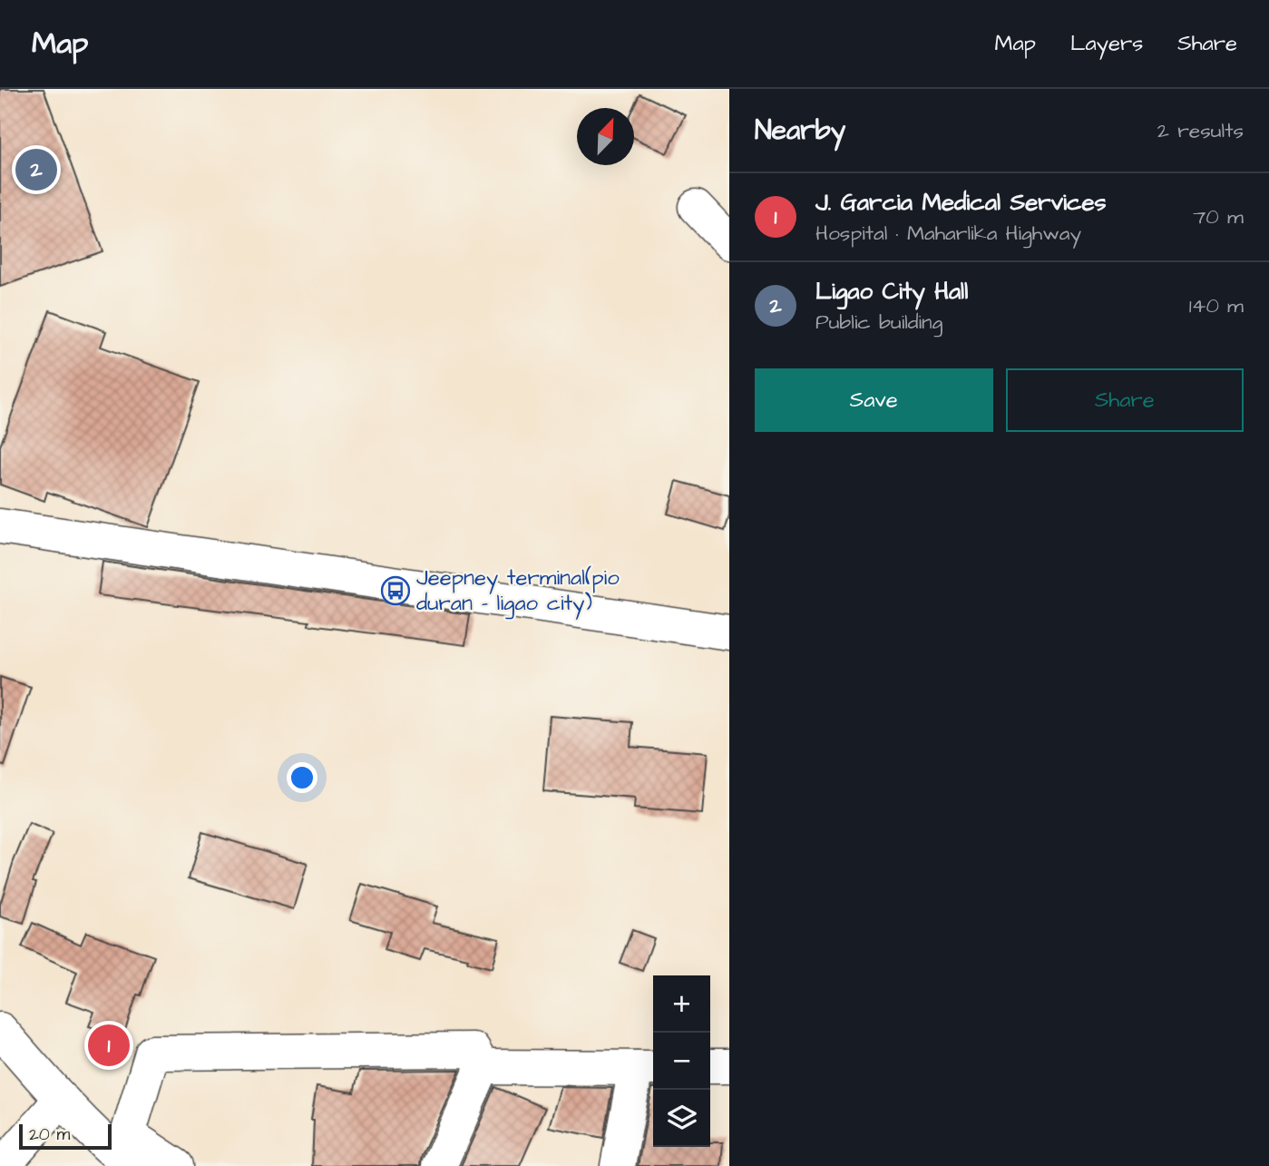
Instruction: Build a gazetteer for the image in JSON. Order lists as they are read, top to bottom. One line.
{"places":{"bus stop":["Jeepney terminal(pio duran - ligao city)"]},"scale_bar":"20 m","north":"top right","page":{"header":"Map","nav":["Map","Layers","Share"],"heading":["Nearby","2 results"],"pins":["2","1"],"list":[{"mark":"1","name":"J. Garcia Medical Services","note":"Hospital · Maharlika Highway","value":"70 m"},{"mark":"2","name":"Ligao City Hall","note":"Public building","value":"140 m"}],"buttons":["Save","Share"],"map_buttons":["+","−"],"scale":"20 m"}}
